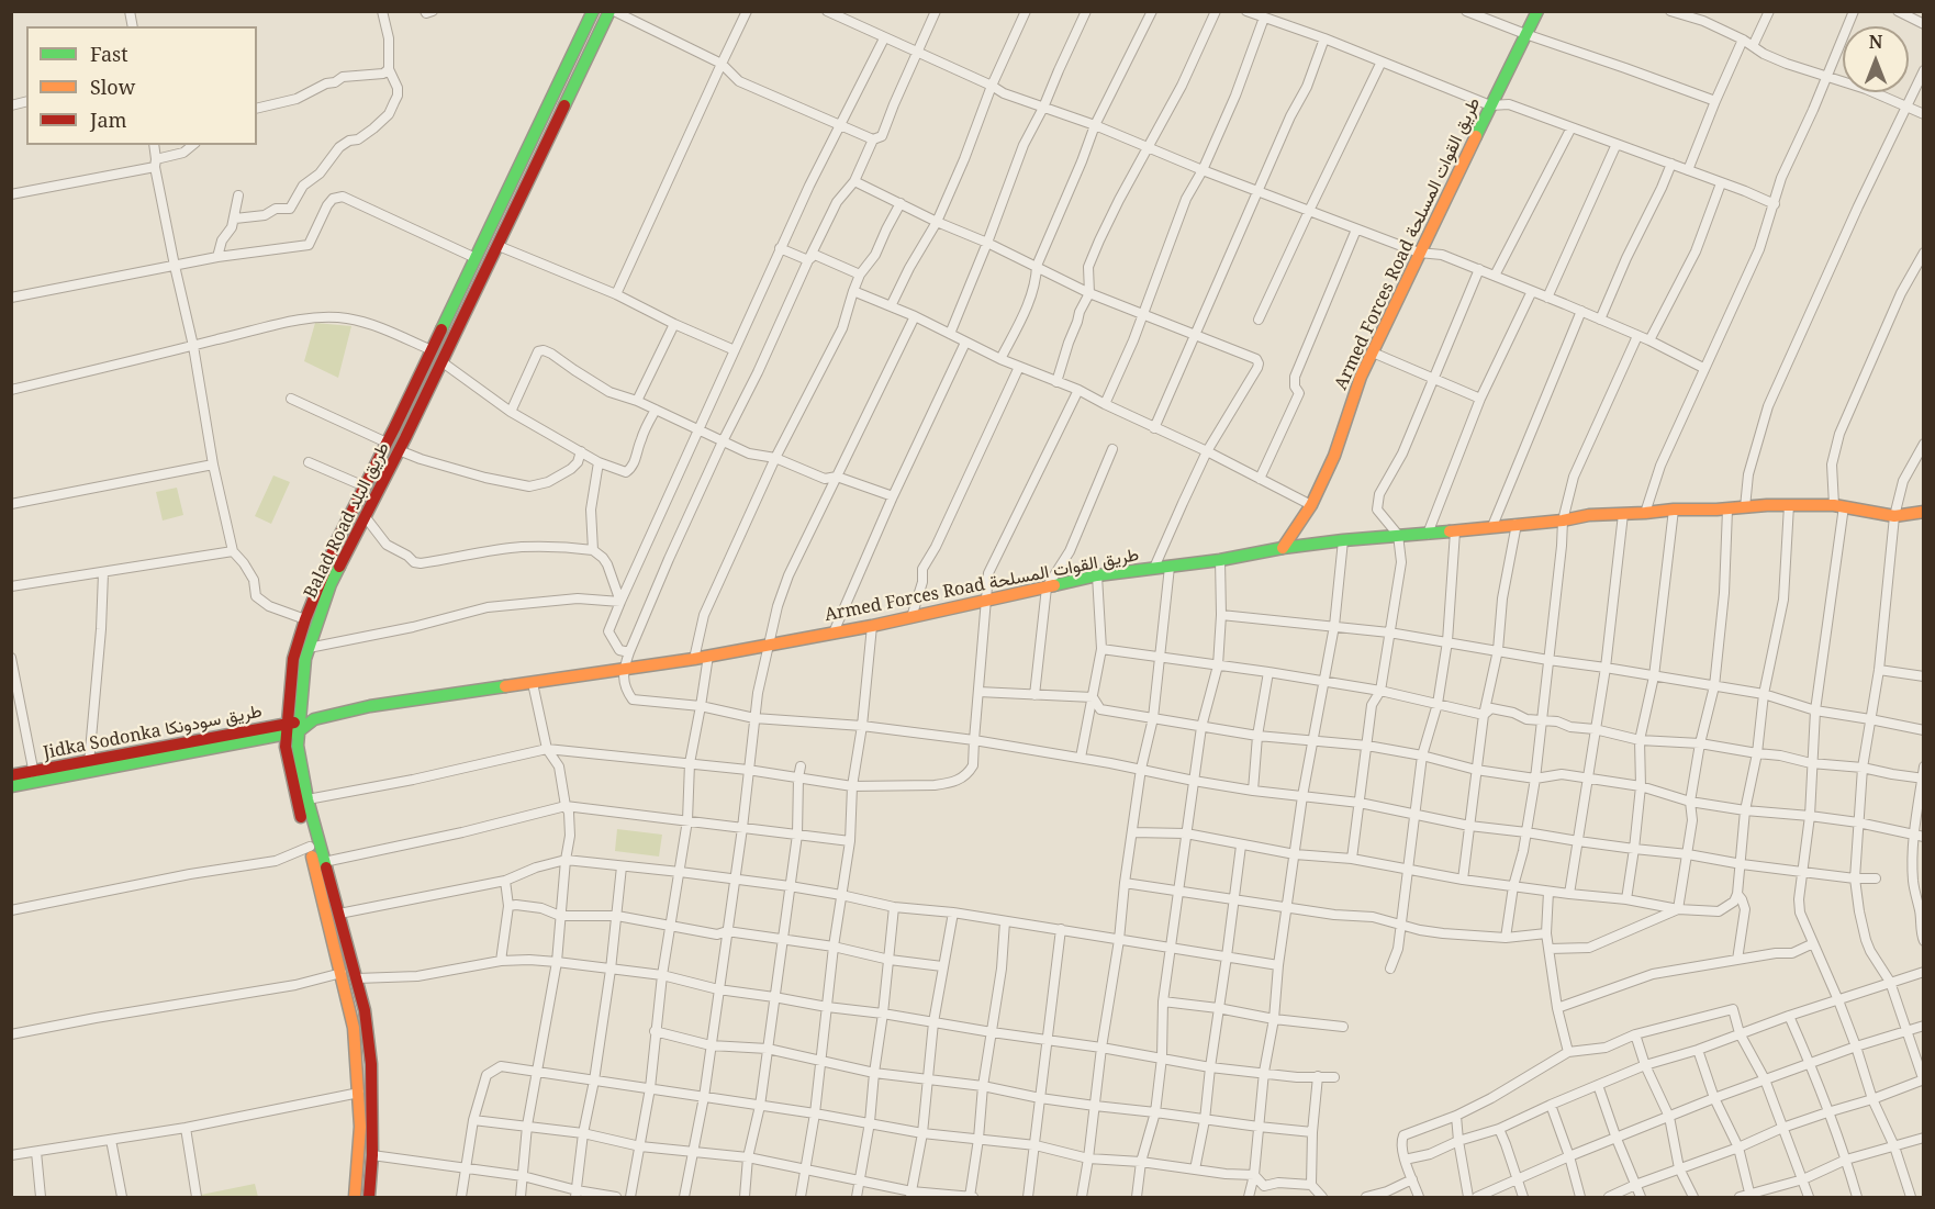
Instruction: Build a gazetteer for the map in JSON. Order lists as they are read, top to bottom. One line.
{"streets":{"main road":["Armed Forces Road طريق القوات المسلحة","Balad Road طريق البلد","Jidka Sodonka طريق سودونكا"]},"crossings":[["Armed Forces Road طريق القوات المسلحة","Balad Road طريق البلد"],["Armed Forces Road طريق القوات المسلحة","Jidka Sodonka طريق سودونكا"],["Balad Road طريق البلد","Jidka Sodonka طريق سودونكا"]],"legend":["Fast","Slow","Jam"],"north":"top"}
